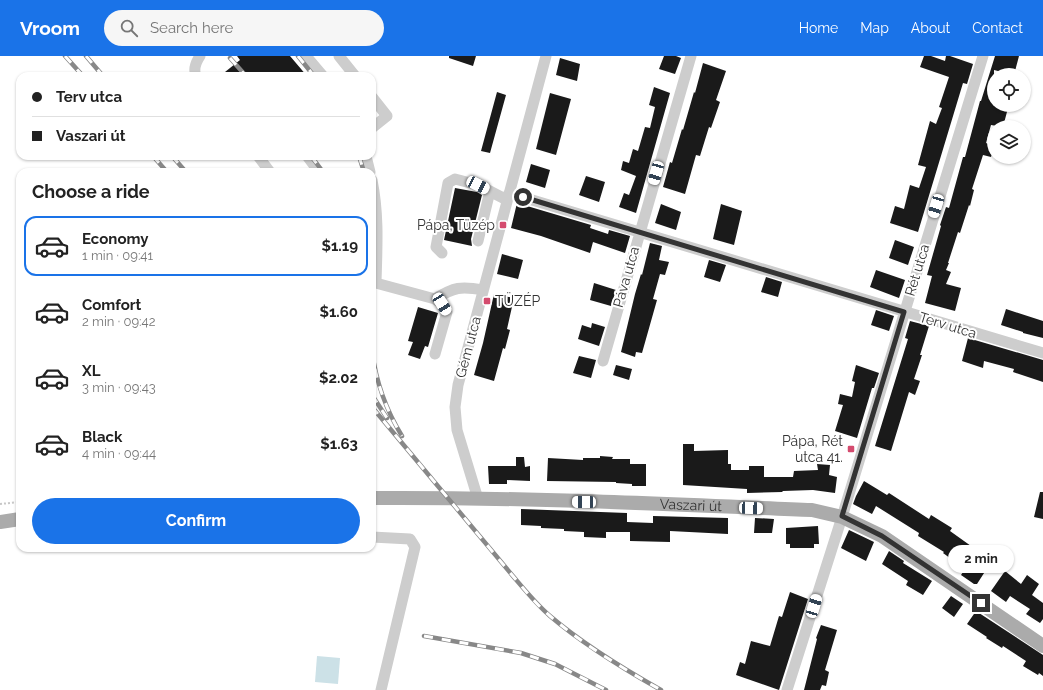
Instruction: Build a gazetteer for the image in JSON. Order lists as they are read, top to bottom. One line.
{"streets":{"main road":["Vaszari út"],"street":["Rét utca","Páva utca","Terv utca","Gém utca"]},"crossings":[["Rét utca","Terv utca"],["Rét utca","Vaszari út"],["Páva utca","Terv utca"],["Terv utca","Gém utca"],["Gém utca","Vaszari út"]],"places":{"transit":["Pápa, Tüzép","TÜZÉP","Pápa, Rét utca 41."]},"page":{"header":"Vroom","search":"Search here","nav":["Home","Map","About","Contact"],"banner":["Terv utca","Vaszari út"],"heading":"Choose a ride","list":[{"name":"Economy","note":"1 min · 09:41","value":"$1.19"},{"name":"Comfort","note":"2 min · 09:42","value":"$1.60"},{"name":"XL","note":"3 min · 09:43","value":"$2.02"},{"name":"Black","note":"4 min · 09:44","value":"$1.63"}],"buttons":"Confirm","bubble":"2 min"}}
